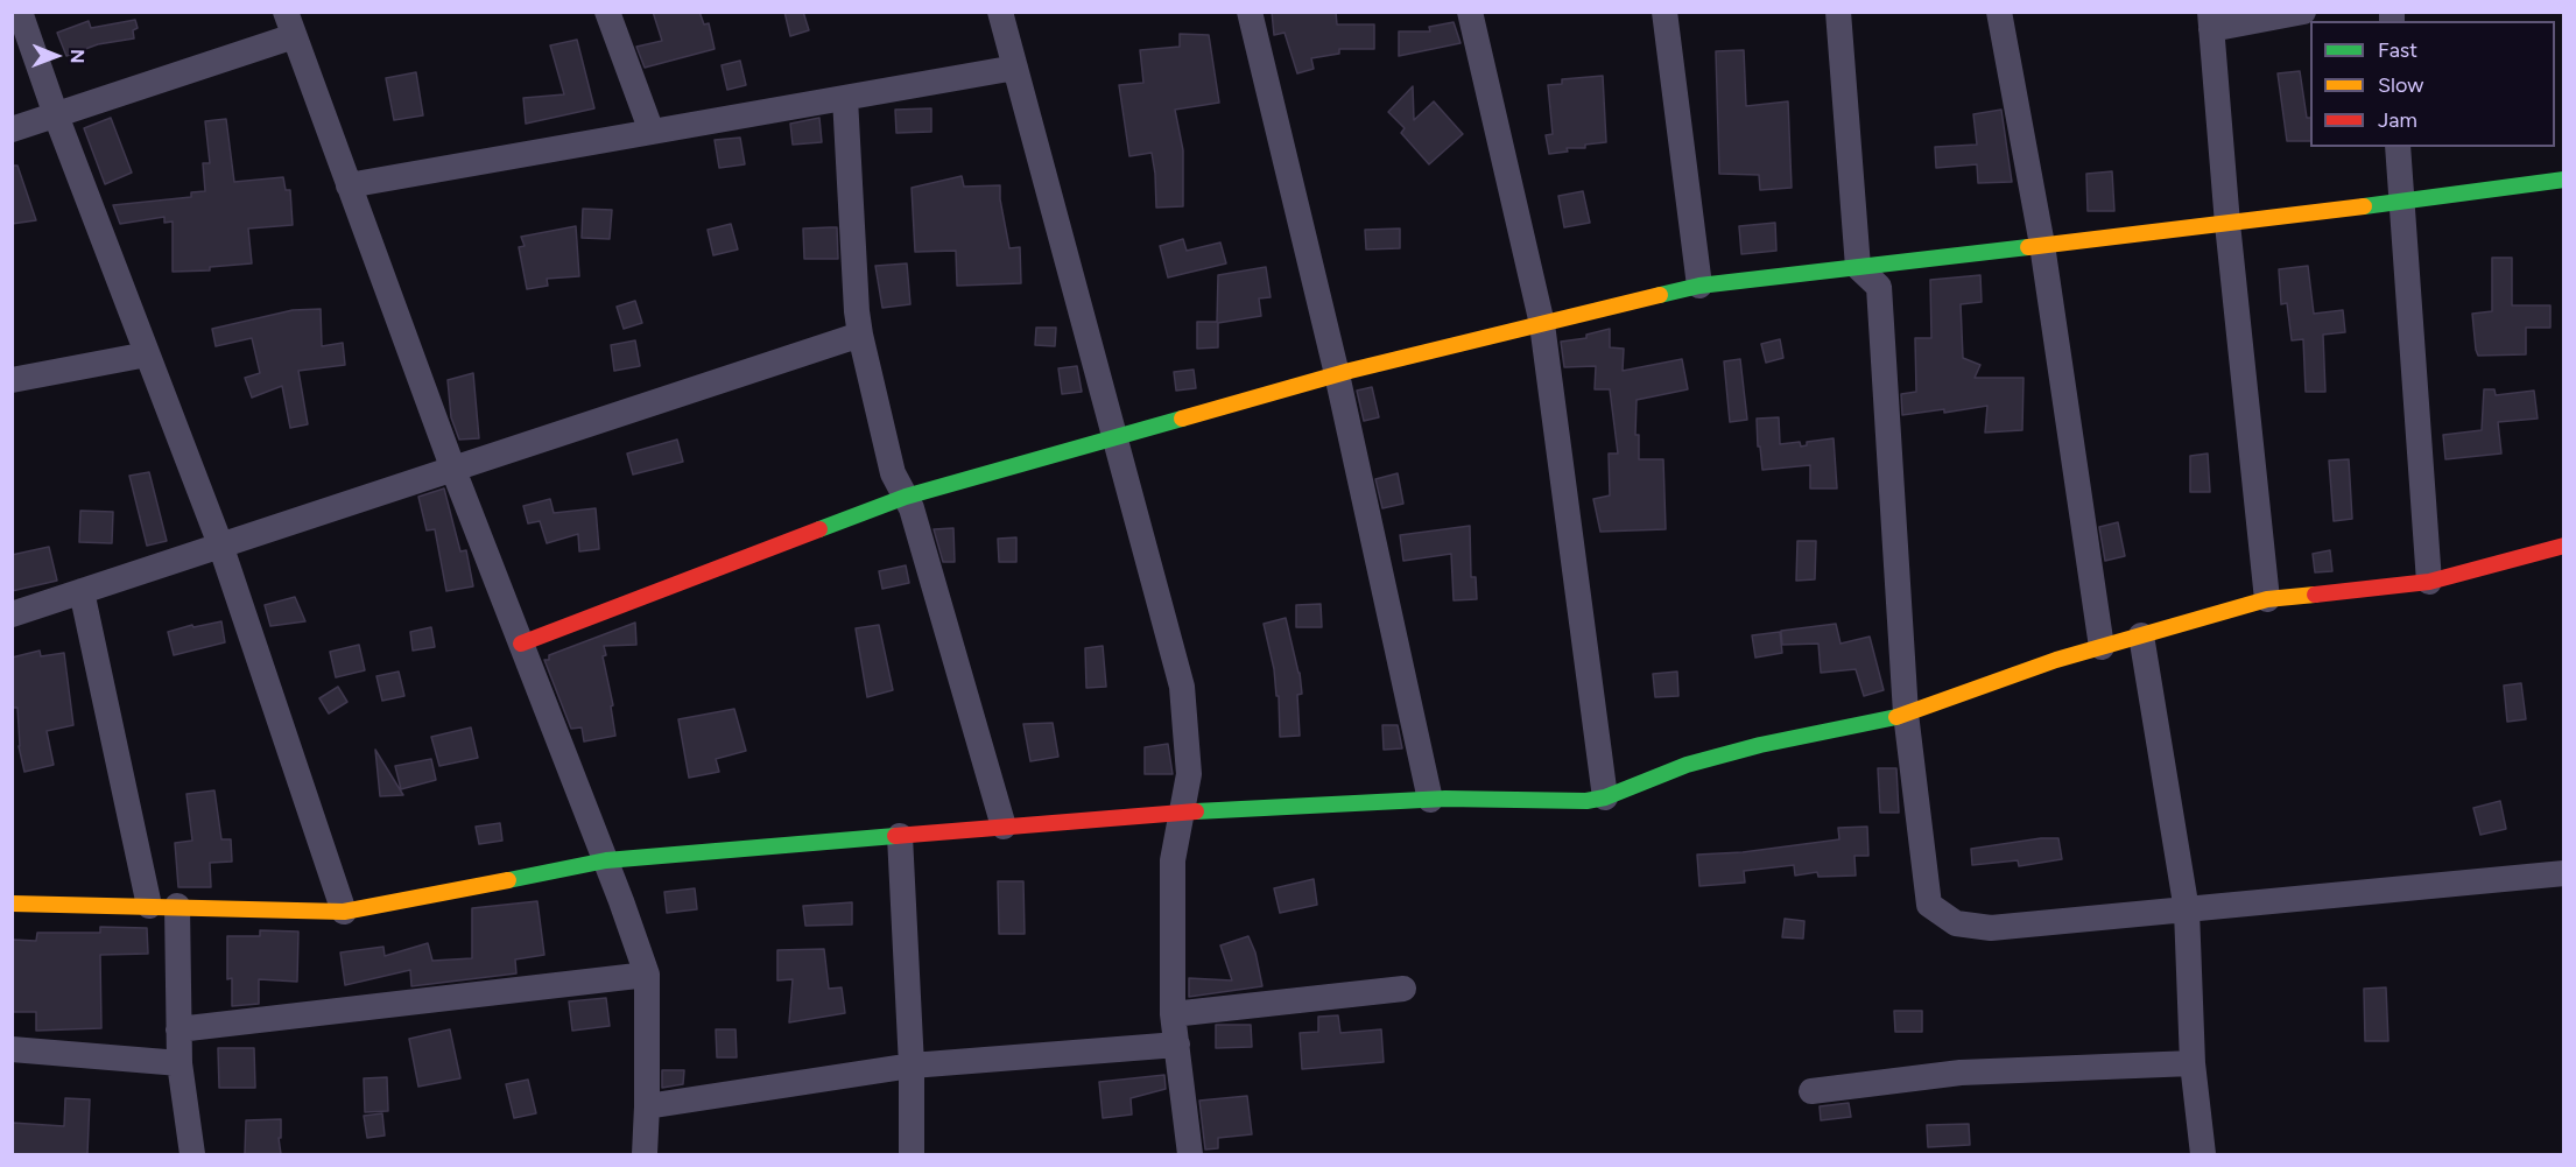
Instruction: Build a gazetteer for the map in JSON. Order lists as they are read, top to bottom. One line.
{"legend":["Fast","Slow","Jam"],"north":"right"}
